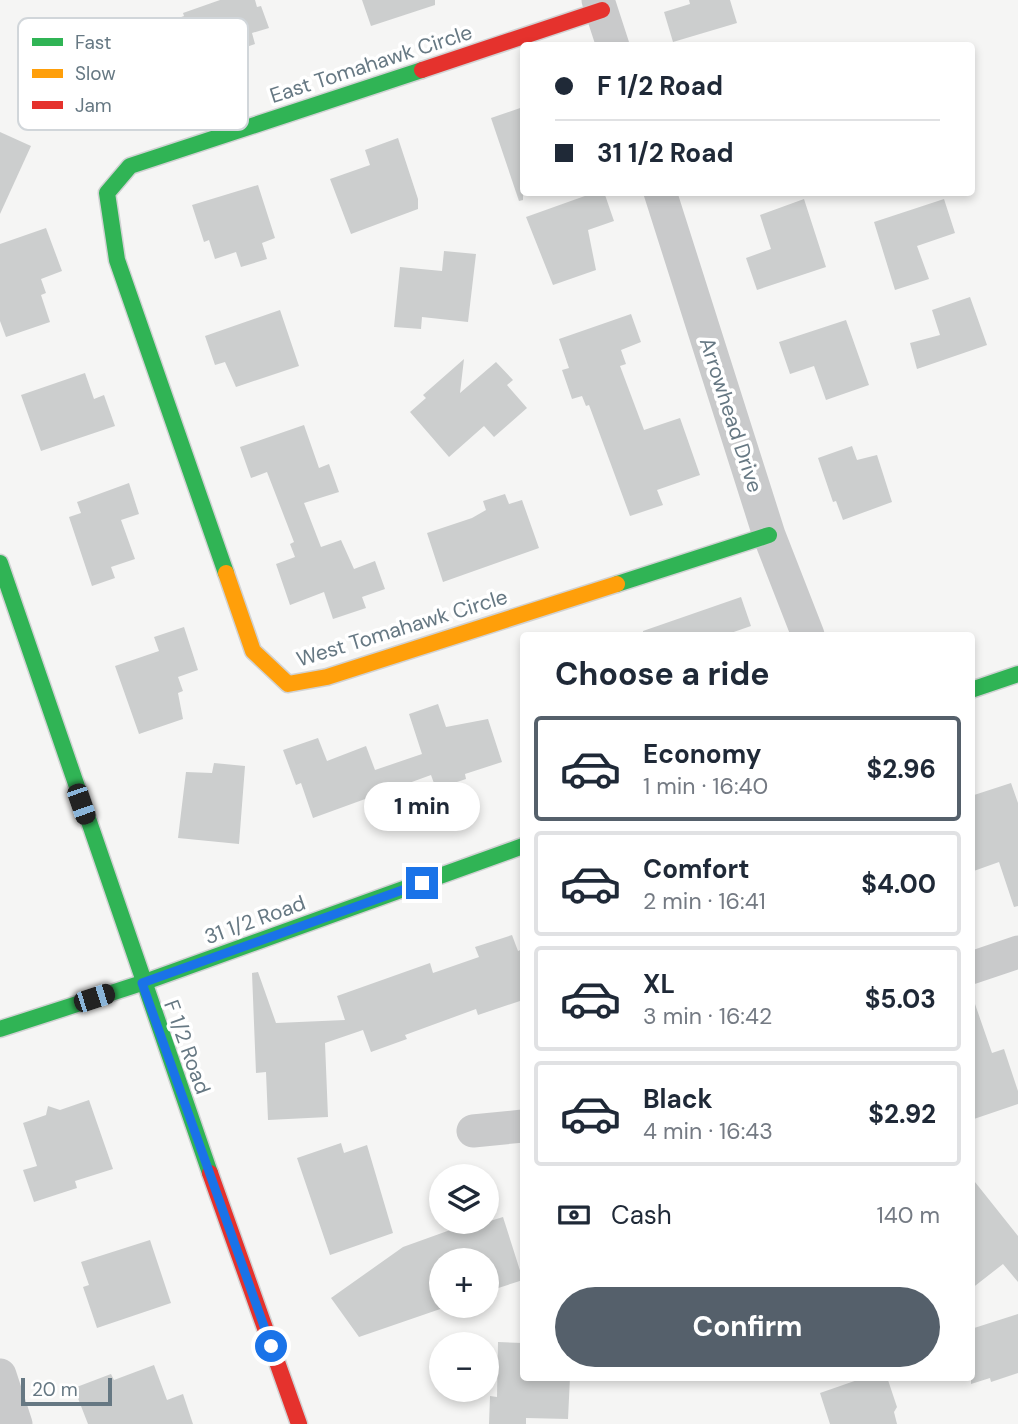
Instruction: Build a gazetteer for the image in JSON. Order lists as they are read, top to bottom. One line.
{"streets":{"street":["East Tomahawk Circle","Arrowhead Drive","West Tomahawk Circle","31 1/2 Road","F 1/2 Road"]},"crossings":[["East Tomahawk Circle","West Tomahawk Circle"],["Arrowhead Drive","West Tomahawk Circle"],["31 1/2 Road","F 1/2 Road"]],"legend":["Fast","Slow","Jam"],"scale_bar":"20 m","page":{"banner":["F 1/2 Road","31 1/2 Road"],"heading":"Choose a ride","list":[{"name":"Economy","note":"1 min · 16:40","value":"$2.96"},{"name":"Comfort","note":"2 min · 16:41","value":"$4.00"},{"name":"XL","note":"3 min · 16:42","value":"$5.03"},{"name":"Black","note":"4 min · 16:43","value":"$2.92"}],"bubble":"1 min","map_buttons":["+","−"],"pay":["Cash","140 m"],"buttons":"Confirm","scale":"20 m"}}
